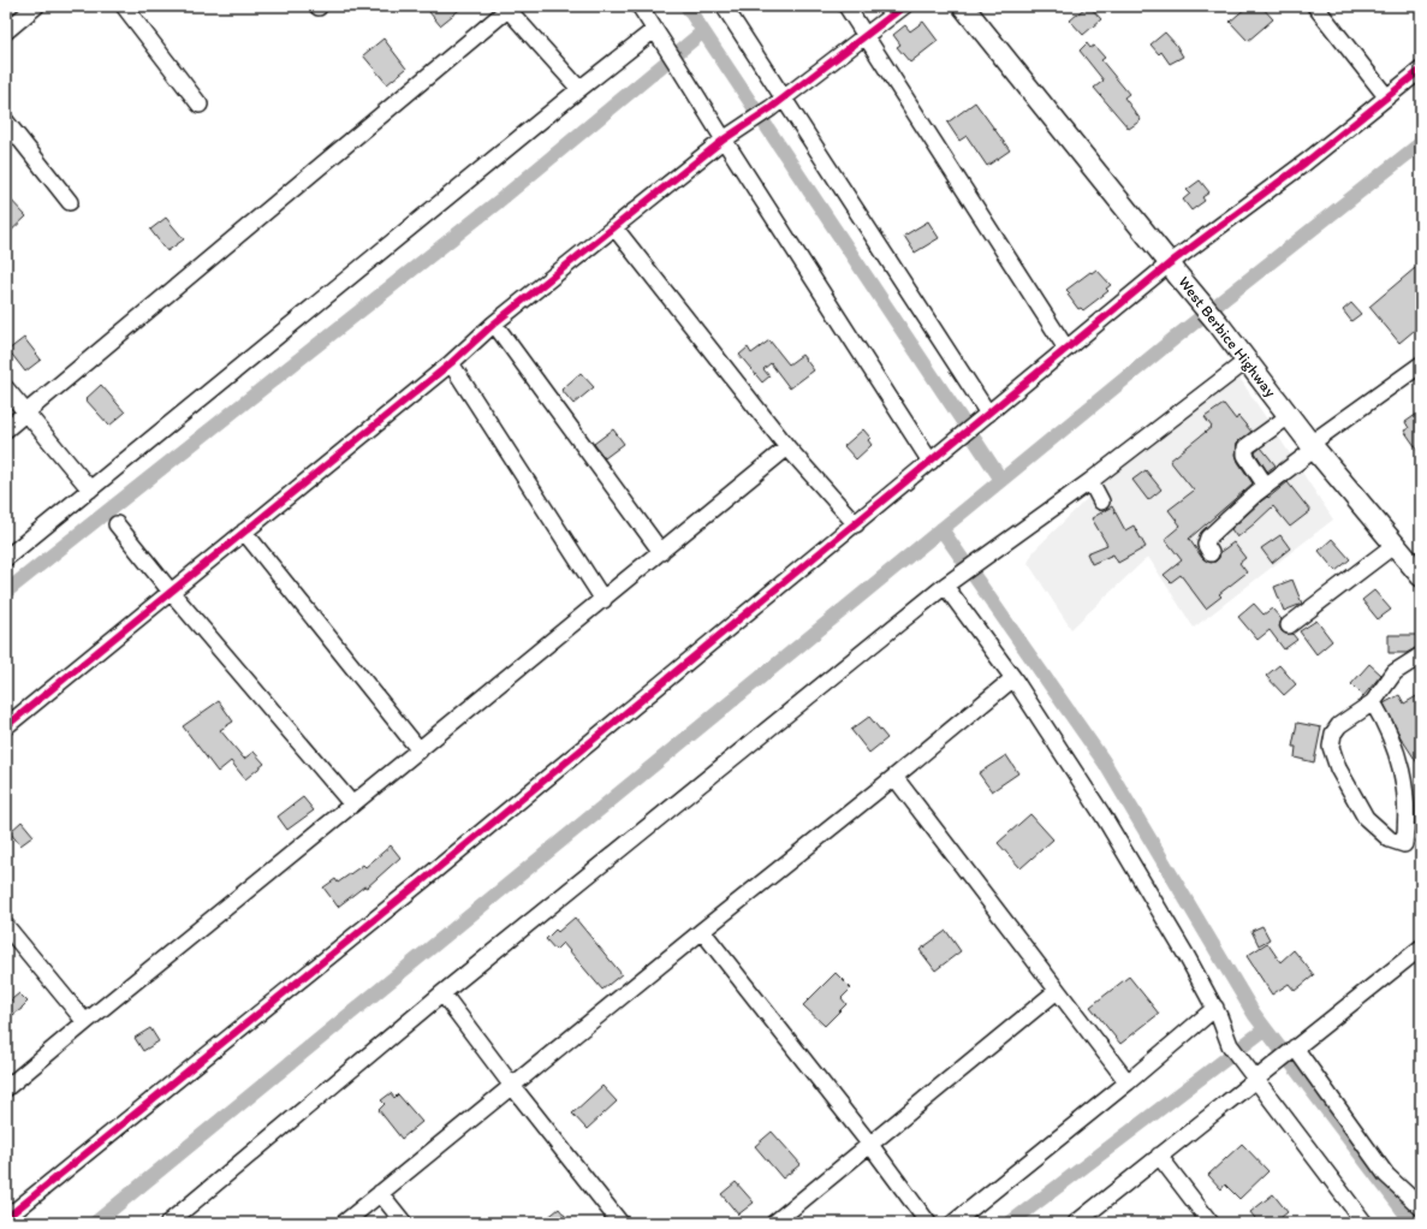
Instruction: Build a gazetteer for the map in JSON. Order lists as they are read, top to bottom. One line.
{"streets":{"main road":["West Berbice Highway"]}}
